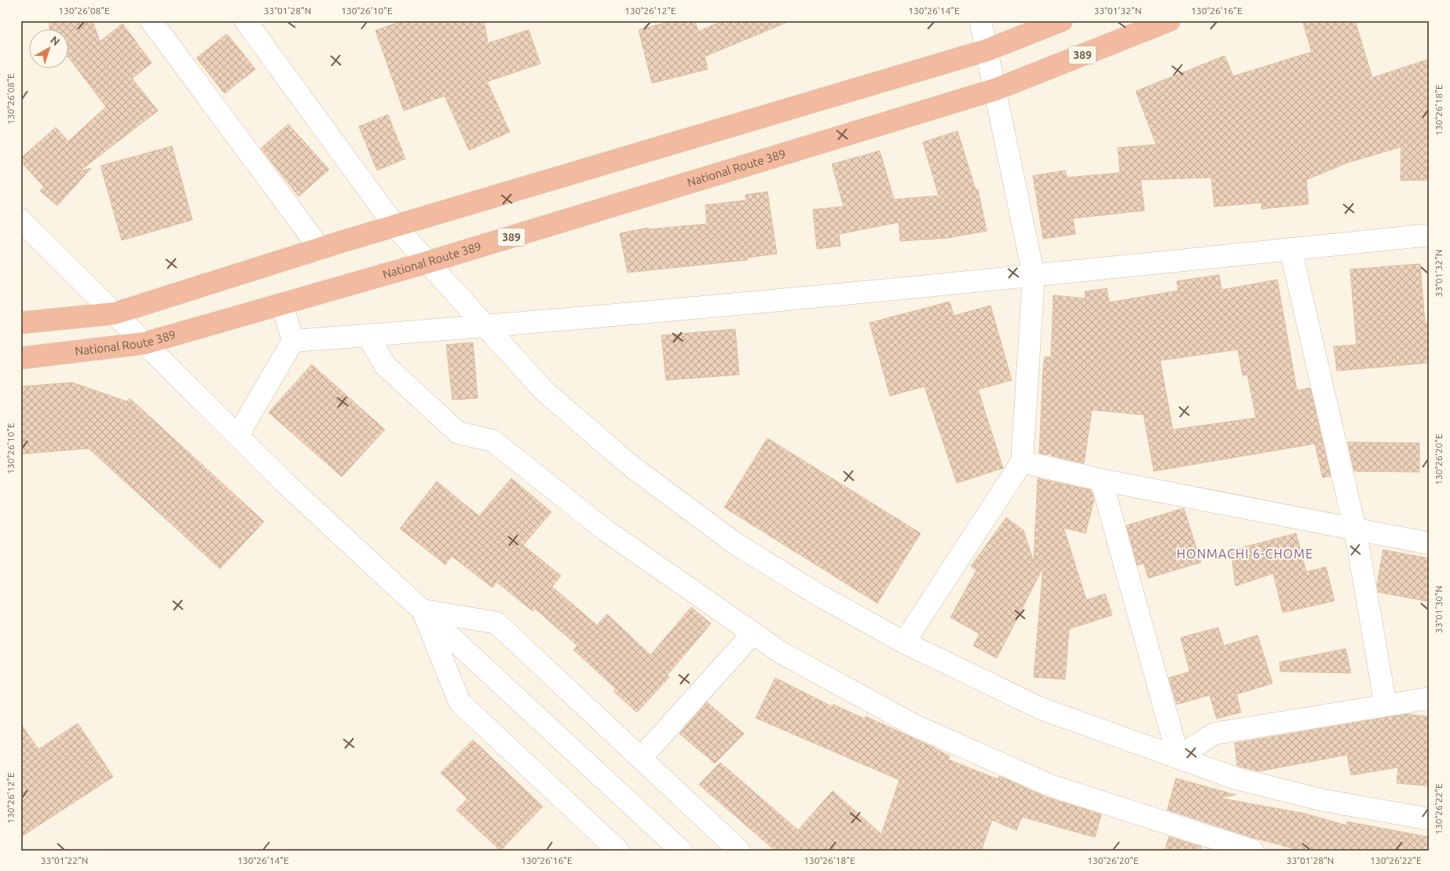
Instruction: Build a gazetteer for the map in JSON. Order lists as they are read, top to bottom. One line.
{"streets":{"highway":["389","National Route 389"]},"crossings":[["389","National Route 389"]],"districts":["HONMACHI 6-CHOME"],"north":"top right","coordinates":["130°26'08\"E","33°01'28\"N","130°26'10\"E","130°26'12\"E","130°26'14\"E","33°01'32\"N","130°26'16\"E","130°26'18\"E","130°26'20\"E","33°01'30\"N","130°26'22\"E","33°01'22\"N"]}
